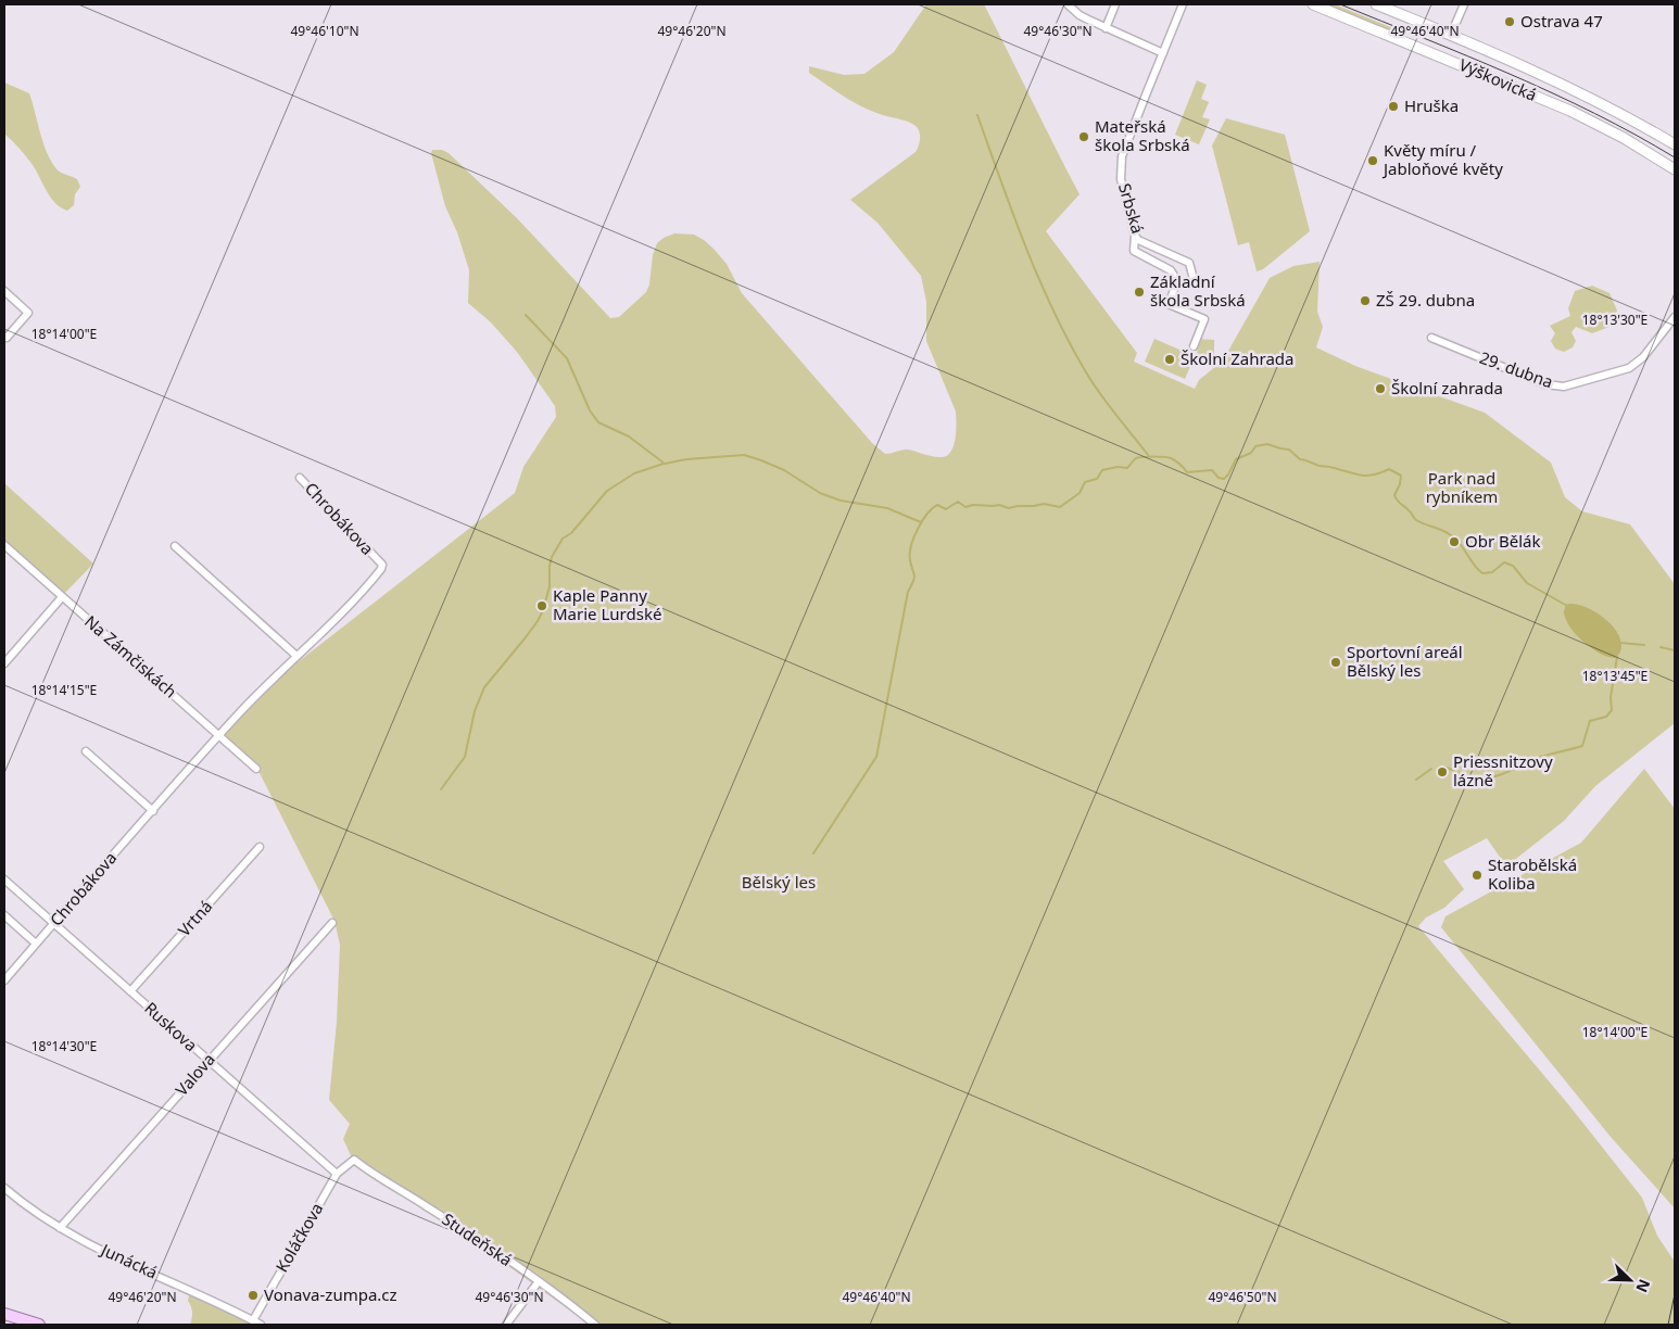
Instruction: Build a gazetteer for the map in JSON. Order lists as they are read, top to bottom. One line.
{"streets":{"street":["Výškovická","Srbská","29. dubna","Chrobákova","Na Zámčiskách","Vrtná","Ruskova","Valova","Koláčkova","Studeňská","Junácká"]},"crossings":[["Chrobákova","Na Zámčiskách"],["Chrobákova","Ruskova"],["Vrtná","Ruskova"],["Ruskova","Valova"],["Ruskova","Koláčkova"],["Valova","Junácká"],["Koláčkova","Studeňská"],["Koláčkova","Junácká"]],"parks":["Park nad rybníkem","Bělský les"],"places":["Ostrava 47","Hruška","Mateřská škola Srbská","Květy míru / Jabloňové květy","Základní škola Srbská","ZŠ 29. dubna","Školní Zahrada","Školní zahrada","Obr Bělák","Kaple Panny Marie Lurdské","Sportovní areál Bělský les","Priessnitzovy lázně","Starobělská Koliba","Vonava-zumpa.cz"],"north":"bottom right","coordinates":["49°46'10\"N","49°46'20\"N","49°46'30\"N","49°46'40\"N","18°13'30\"E","18°14'00\"E","18°13'45\"E","18°14'15\"E","18°14'30\"E","49°46'50\"N"]}
